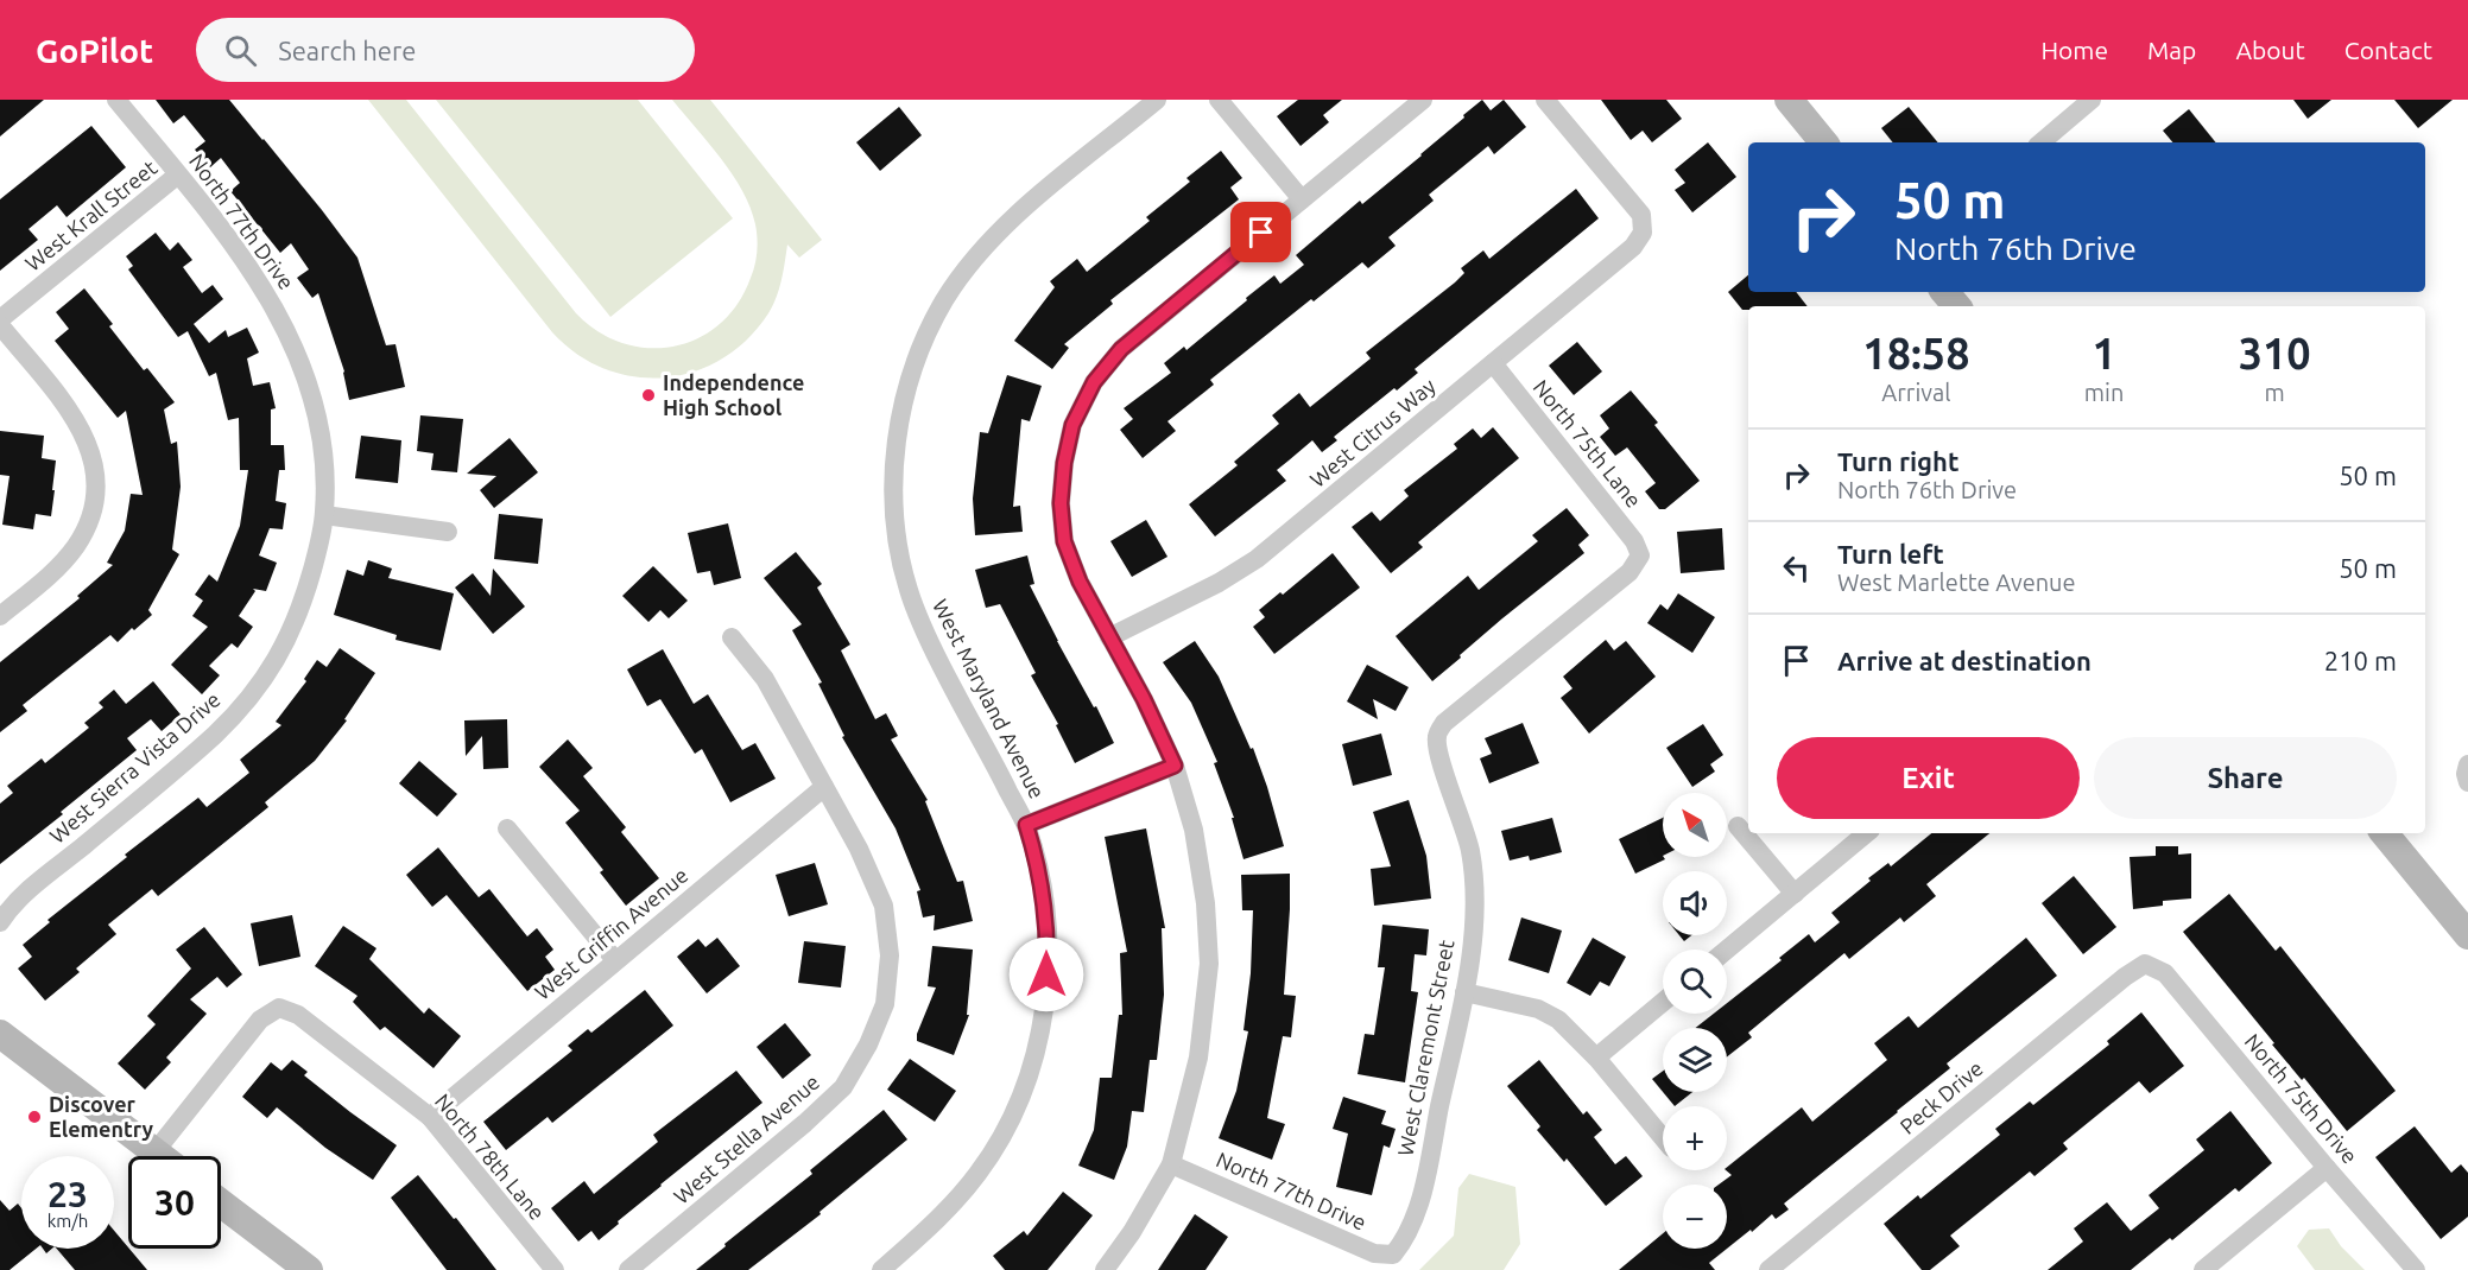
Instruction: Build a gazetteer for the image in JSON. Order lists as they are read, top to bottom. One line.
{"streets":{"street":["West Krall Street","North 77th Drive","West Citrus Way","North 75th Lane","West Maryland Avenue","West Sierra Vista Drive","West Griffin Avenue","West Claremont Street","Peck Drive","North 75th Drive","West Stella Avenue","North 78th Lane"]},"crossings":[["West Krall Street","North 77th Drive"],["North 77th Drive","West Sierra Vista Drive"],["North 77th Drive","West Claremont Street"],["West Citrus Way","North 75th Lane"],["North 75th Lane","West Claremont Street"],["West Griffin Avenue","West Stella Avenue"],["West Griffin Avenue","North 78th Lane"],["Peck Drive","North 75th Drive"]],"places":["Independence High School","Discover Elementry"],"north":"top left","page":{"header":"GoPilot","search":"Search here","nav":["Home","Map","About","Contact"],"turn":["50 m","North 76th Drive"],"eta":["18:58","Arrival","1","min","310","m"],"list":[{"name":"Turn right","note":"North 76th Drive","value":"50 m"},{"name":"Turn left","note":"West Marlette Avenue","value":"50 m"},{"name":"Arrive at destination","value":"210 m"}],"buttons":["Exit","Share"],"map_buttons":["+","−"],"speed":"23 km/h","limit":"30"}}
